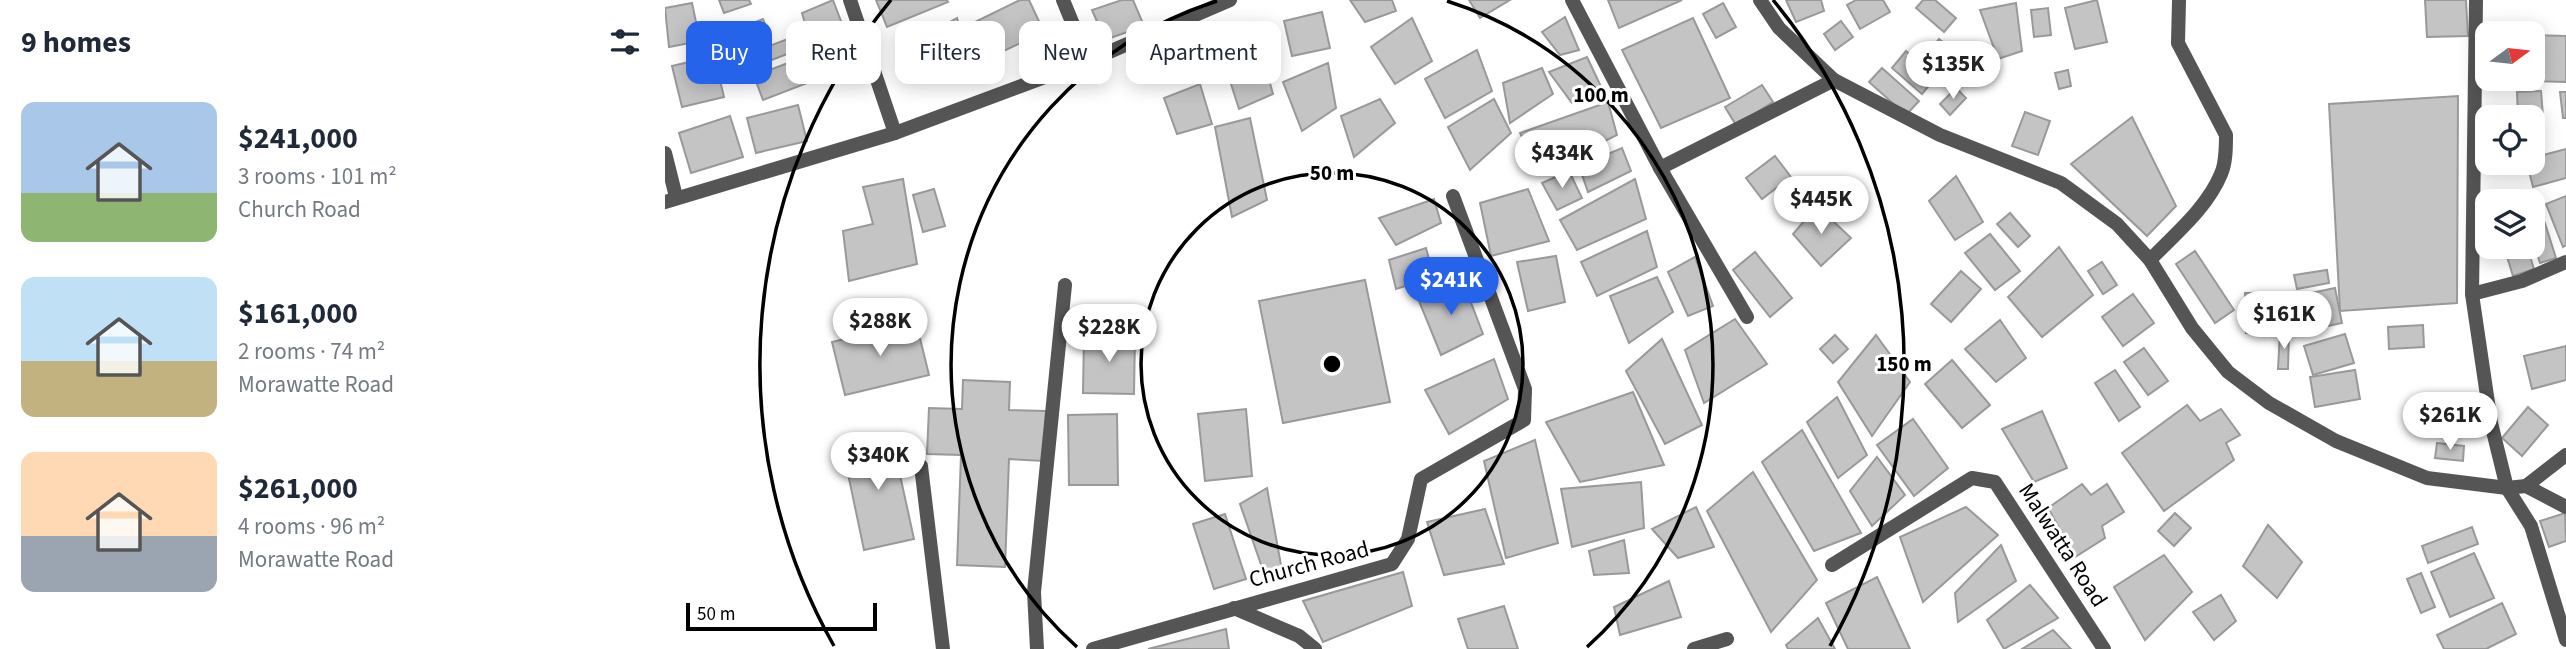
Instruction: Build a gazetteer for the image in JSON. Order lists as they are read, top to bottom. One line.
{"streets":{"street":["Malwatta Road","Church Road"]},"scale_bar":"50 m","north":"right","page":{"heading":"9 homes","chip":["Buy","Rent","Filters","New","Apartment"],"price":["$135K","$434K","$445K","$241K","$161K","$288K","$228K","$261K","$340K"],"list":[{"name":"$241,000","note":"3 rooms · 101 m² · Church Road"},{"name":"$161,000","note":"2 rooms · 74 m² · Morawatte Road"},{"name":"$261,000","note":"4 rooms · 96 m² · Morawatte Road"}],"scale":"50 m"},"rings":["100 m","50 m","150 m"]}
